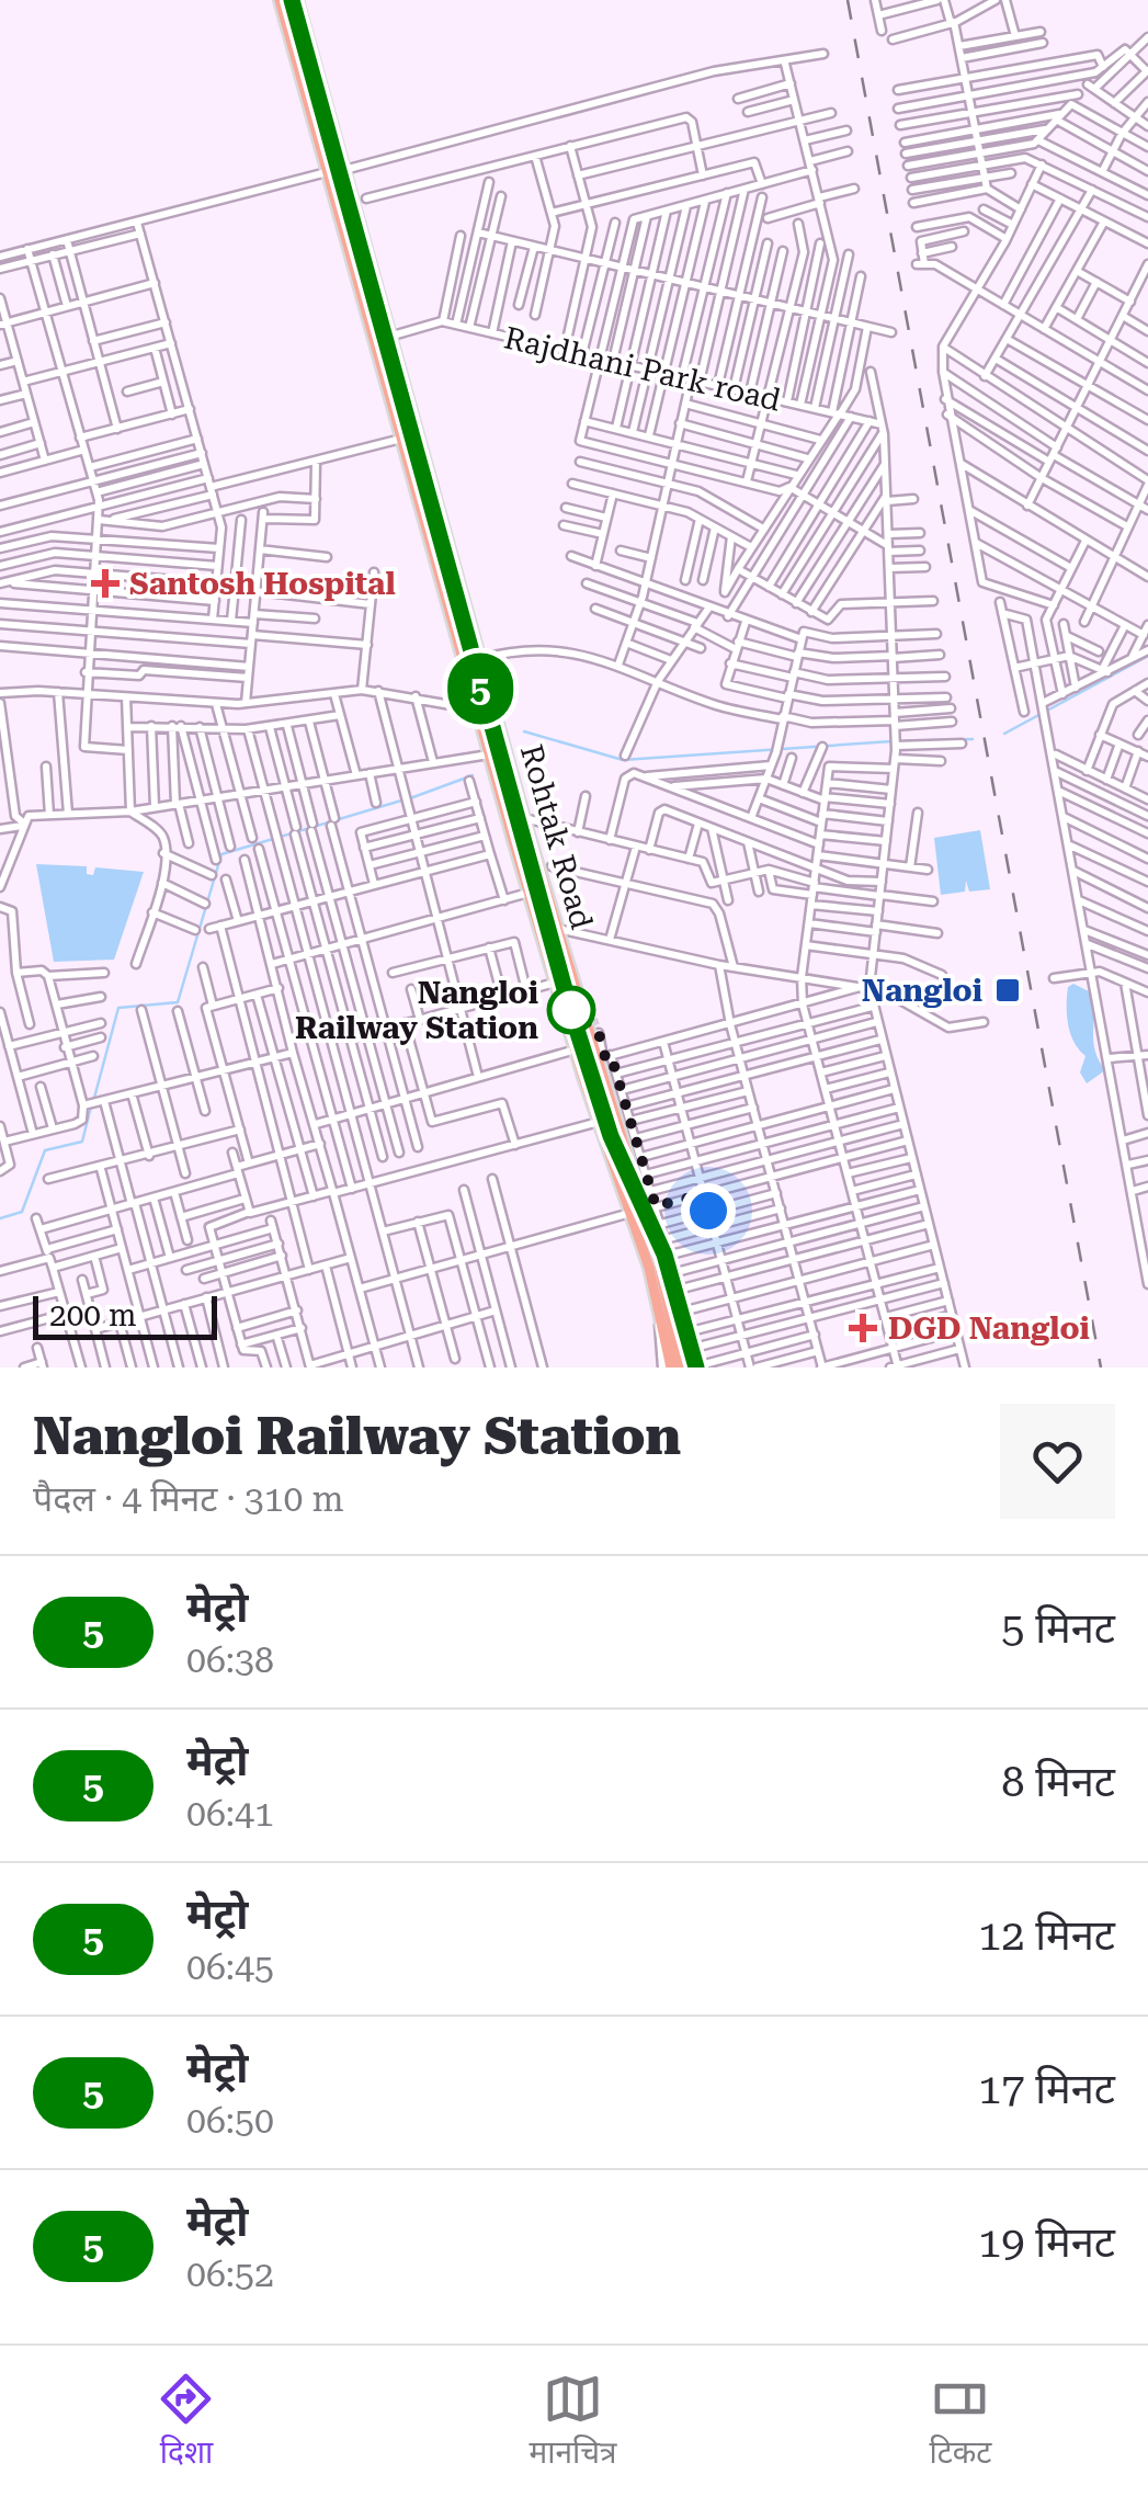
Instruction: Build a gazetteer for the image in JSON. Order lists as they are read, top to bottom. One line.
{"streets":{"highway":["Rohtak Road"],"street":["Rajdhani Park road"]},"crossings":[["Rajdhani Park road","Rohtak Road"]],"places":{"health":["Santosh Hospital","DGD Nangloi"],"transit":["Nangloi"],"other":["Nangloi Railway Station"]},"lines":["metro line 5"],"scale_bar":"200 m","page":{"on_map":"5","scale":"200 m","heading":["Nangloi Railway Station","पैदल · 4 मिनट · 310 m"],"list":[{"mark":"5","name":"मेट्रो","note":"06:38","value":"5 मिनट"},{"mark":"5","name":"मेट्रो","note":"06:41","value":"8 मिनट"},{"mark":"5","name":"मेट्रो","note":"06:45","value":"12 मिनट"},{"mark":"5","name":"मेट्रो","note":"06:50","value":"17 मिनट"},{"mark":"5","name":"मेट्रो","note":"06:52","value":"19 मिनट"}],"tabs":["दिशा","मानचित्र","टिकट"]}}
